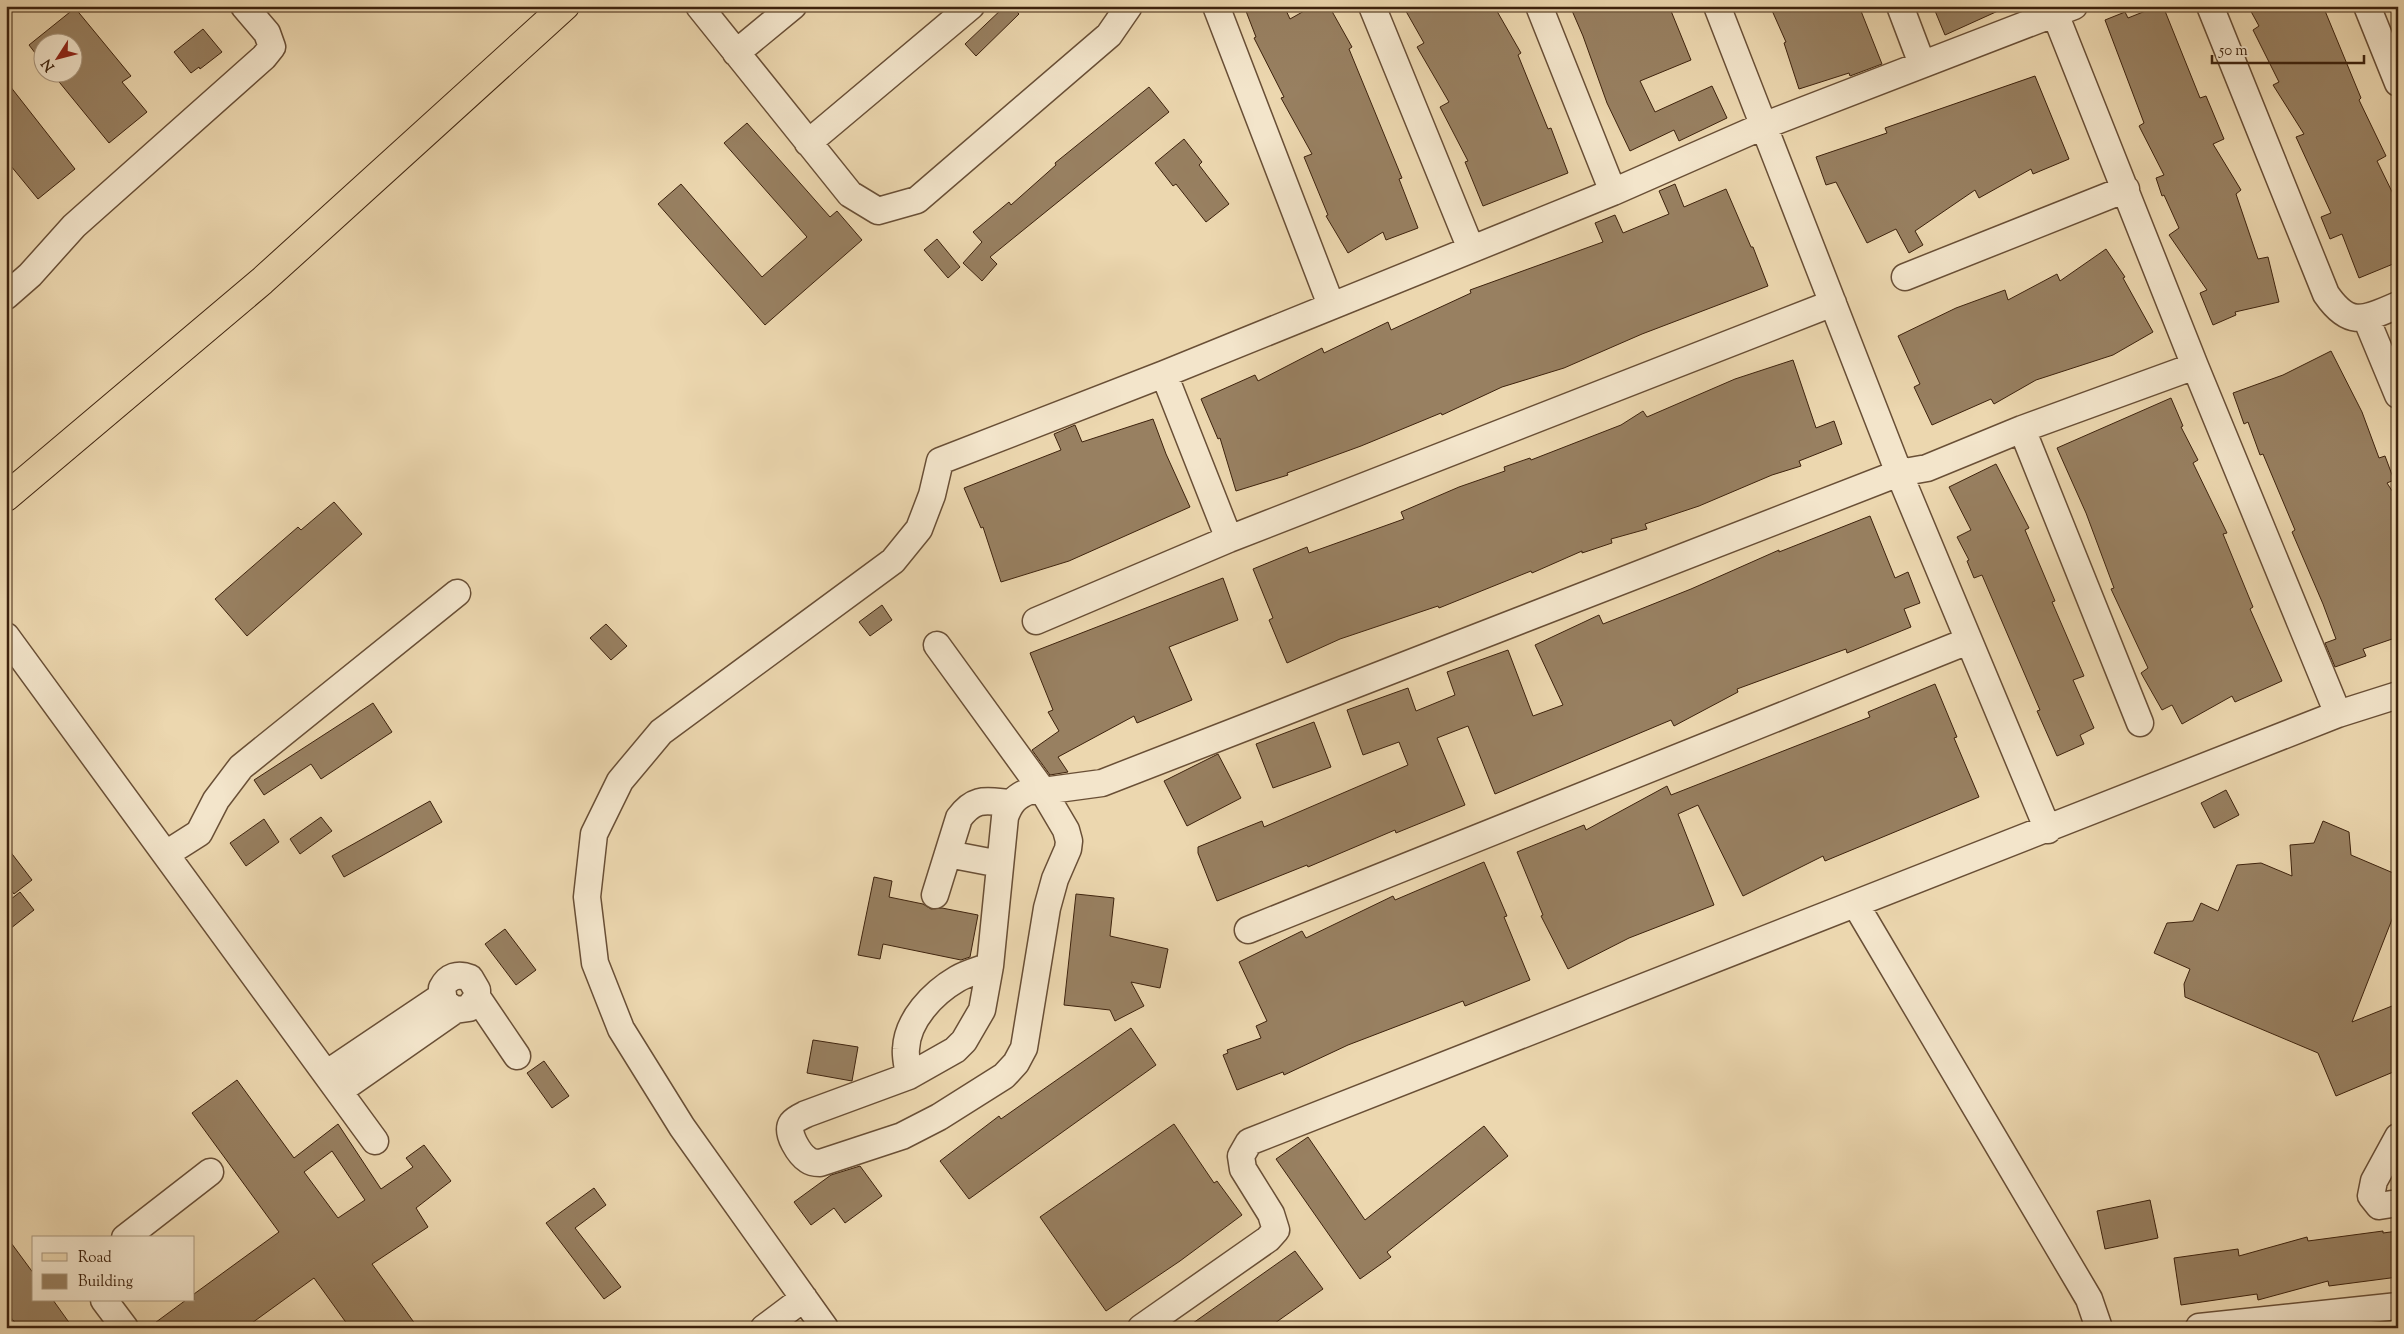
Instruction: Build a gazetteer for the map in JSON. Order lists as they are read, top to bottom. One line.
{"legend":["Road","Building"],"scale_bar":"50 m","north":"bottom left"}
